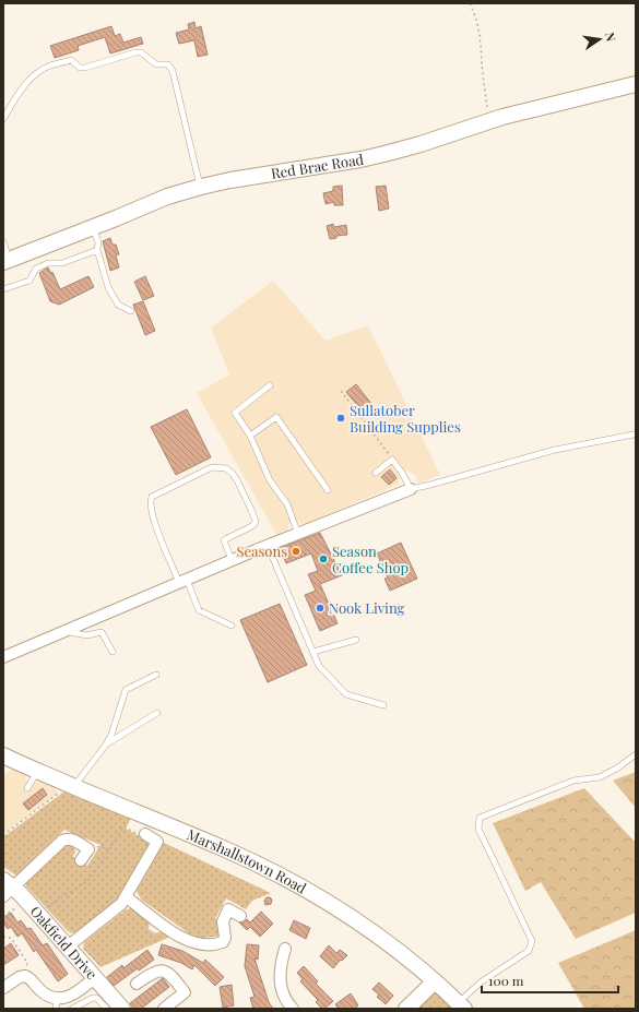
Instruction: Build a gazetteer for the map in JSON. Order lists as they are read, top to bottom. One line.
{"streets":{"street":["Red Brae Road","Marshallstown Road","Oakfield Drive"]},"places":["Sullatober Building Supplies","Seasons","Season Coffee Shop","Nook Living"],"scale_bar":"100 m","north":"right"}
